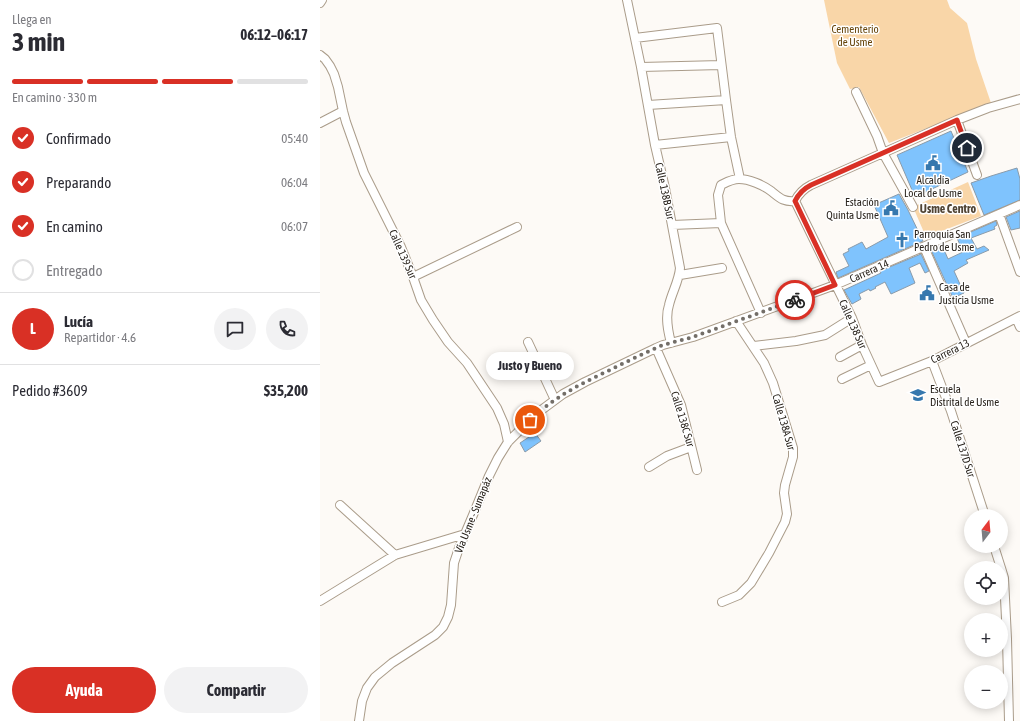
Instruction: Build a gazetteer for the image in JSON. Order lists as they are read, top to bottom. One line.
{"streets":{"street":["Calle 138B Sur","Calle 139 Sur","Carrera 14","Calle 138 Sur","Carrera 13","Calle 138C Sur","Calle 138A Sur","Calle 137D Sur","Vía Usme - Sumapáz"]},"crossings":[["Calle 138B Sur","Carrera 14"],["Calle 139 Sur","Carrera 14"],["Calle 139 Sur","Vía Usme - Sumapáz"],["Carrera 14","Calle 138 Sur"],["Carrera 14","Calle 138C Sur"],["Carrera 14","Calle 138A Sur"],["Carrera 14","Vía Usme - Sumapáz"],["Calle 138 Sur","Carrera 13"],["Carrera 13","Calle 137D Sur"]],"districts":["Usme Centro"],"parks":["Cementerio de Usme"],"places":{"public building":["Alcaldía Local de Usme","Estación Quinta Usme","Casa de Justicia Usme"],"church":["Parroquia San Pedro de Usme"],"school or university":["Escuela Distrital de Usme"],"other":["Justo y Bueno"]},"north":"top","page":{"heading":["3 min","Llega en","06:12–06:17"],"panel":["Lucía","Repartidor · 4.6","Pedido #3609","$35,200"],"bar":"En camino · 330 m","list":[["Confirmado","05:40"],["Preparando","06:04"],["En camino","06:07"],"Entregado"],"round":"L","bubble":"Justo y Bueno","map_buttons":["+","−"],"buttons":["Ayuda","Compartir"]}}
